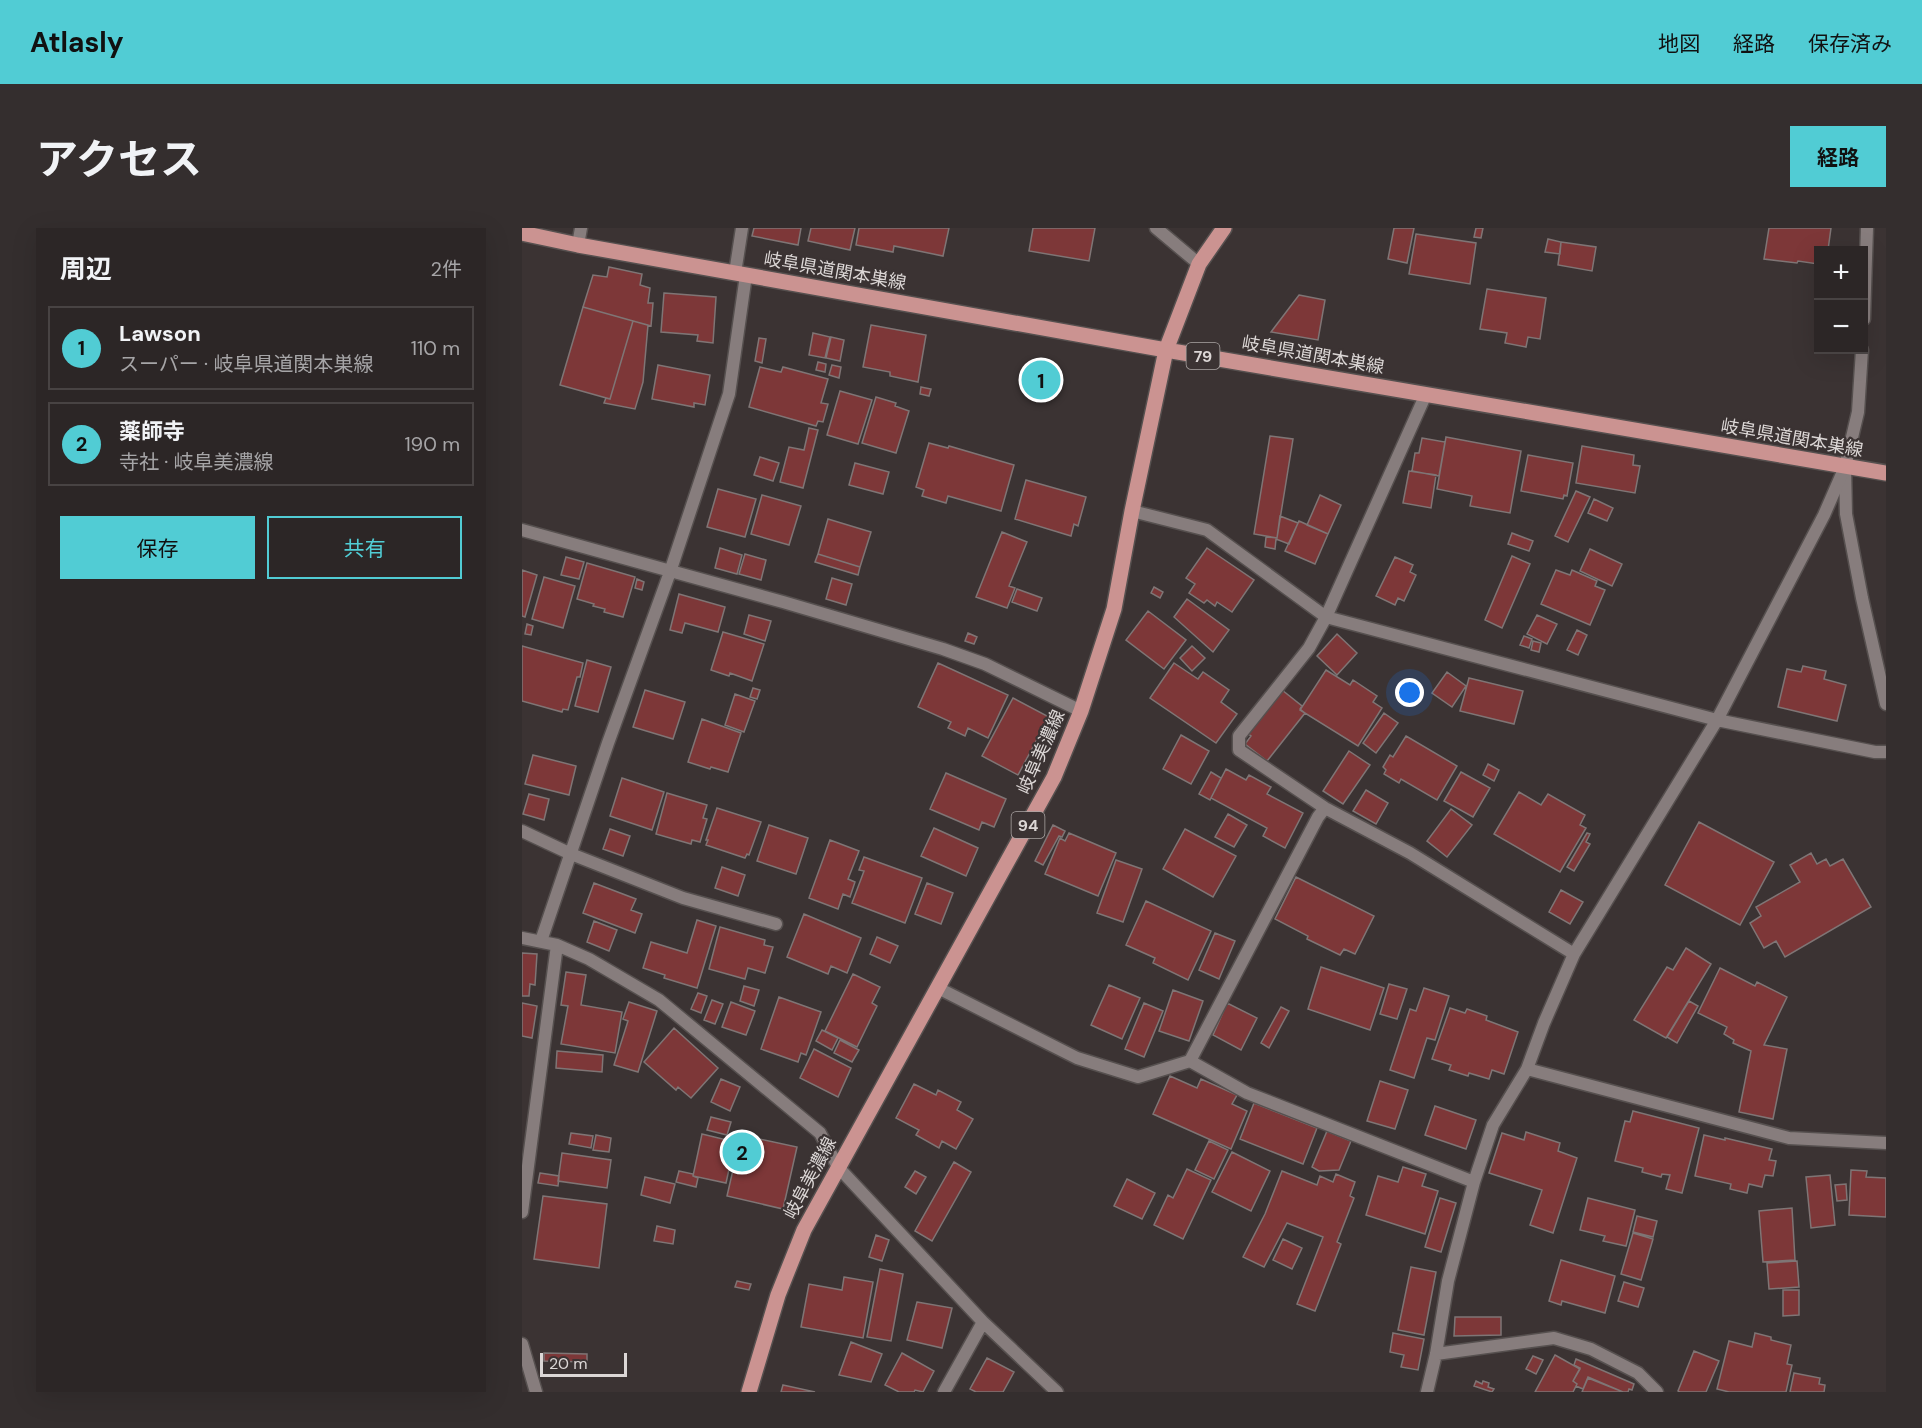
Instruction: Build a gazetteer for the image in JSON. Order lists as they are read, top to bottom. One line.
{"streets":{"main road":["岐阜県道関本巣線","79","岐阜美濃線","94"]},"crossings":[["岐阜県道関本巣線","岐阜美濃線"]],"scale_bar":"20 m","page":{"header":"Atlasly","nav":["地図","経路","保存済み"],"title":"アクセス","buttons":["経路",["保存","共有"]],"heading":["周辺","2件"],"map_buttons":["+","−"],"list":[{"mark":"1","name":"Lawson","note":"スーパー · 岐阜県道関本巣線","value":"110 m"},{"mark":"2","name":"薬師寺","note":"寺社 · 岐阜美濃線","value":"190 m"}],"pins":["1","2"],"scale":"20 m"}}
